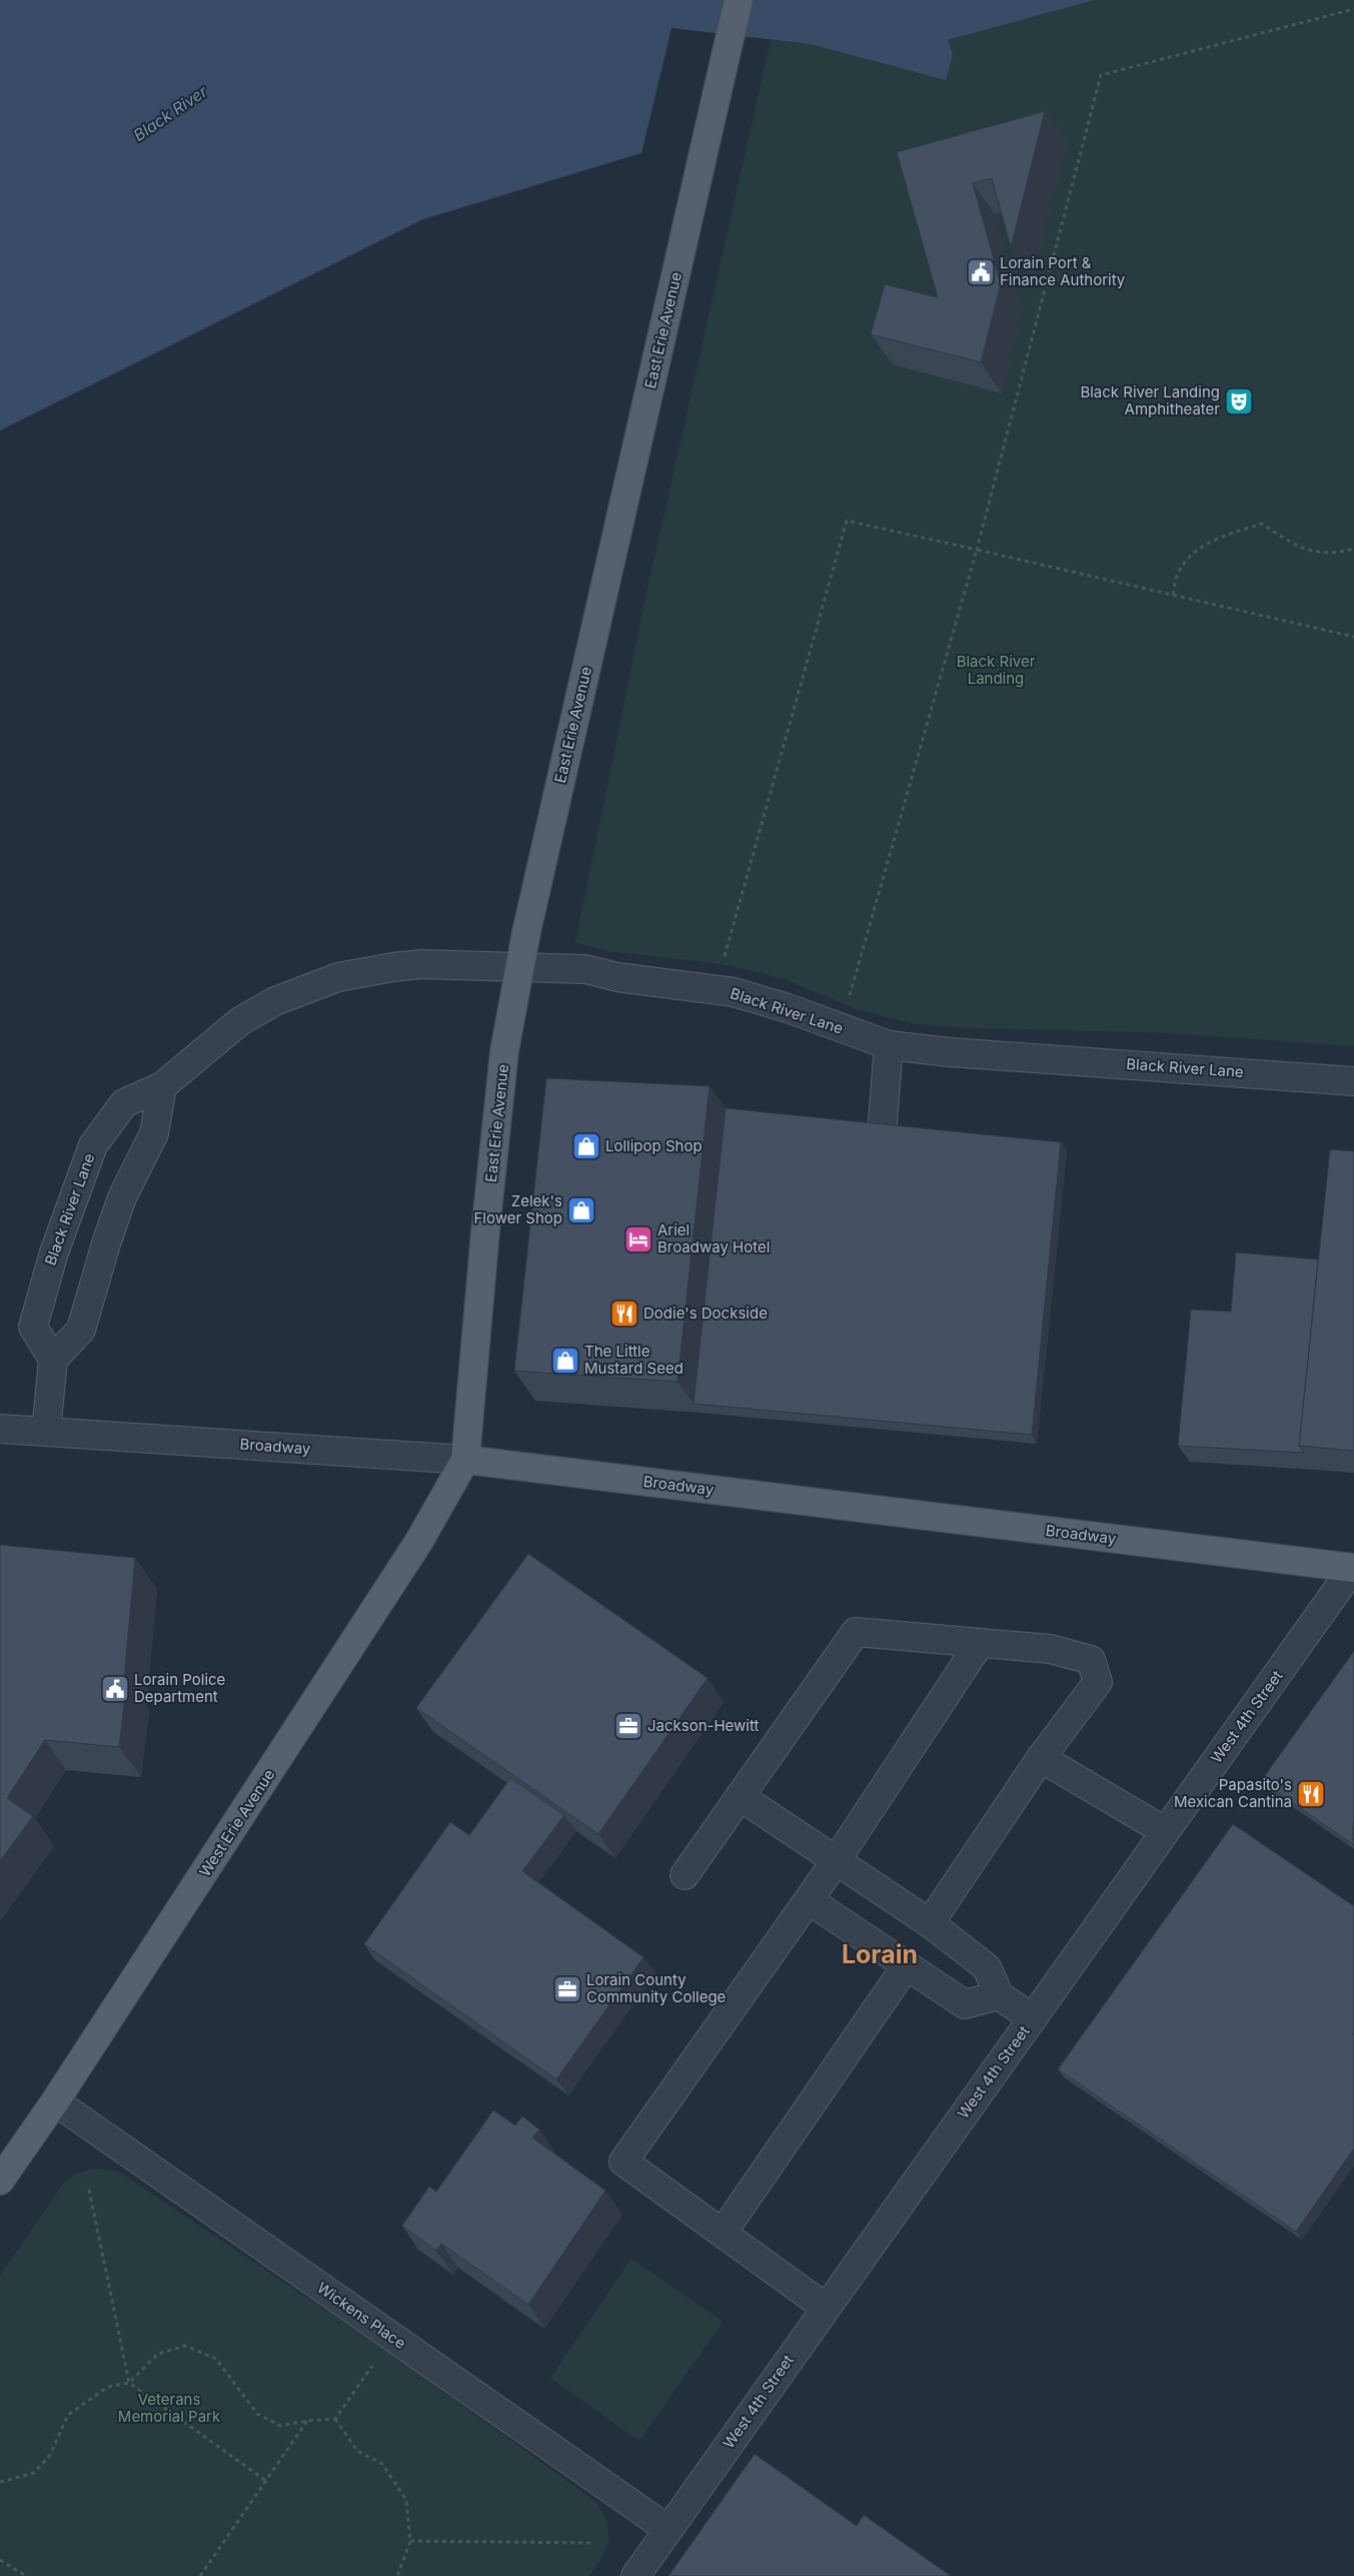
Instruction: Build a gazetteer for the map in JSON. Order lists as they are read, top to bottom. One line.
{"streets":{"main road":["East Erie Avenue","Broadway","West Erie Avenue"],"street":["Black River Lane","West 4th Street","Wickens Place"]},"crossings":[["East Erie Avenue","Broadway"],["East Erie Avenue","West Erie Avenue"],["Broadway","West 4th Street"],["Broadway","West Erie Avenue"],["West 4th Street","Wickens Place"],["West Erie Avenue","Wickens Place"]],"districts":["Lorain"],"water":["Black River"],"parks":["Black River Landing","Veterans Memorial Park"],"places":{"public building":["Lorain Port & Finance Authority","Lorain Police Department"],"theatre":["Black River Landing Amphitheater"],"shop":["Lollipop Shop","Zelek's Flower Shop","The Little Mustard Seed"],"hotel":["Ariel Broadway Hotel"],"restaurant":["Dodie's Dockside","Papasito's Mexican Cantina"],"office":["Jackson-Hewitt","Lorain County Community College"]}}
